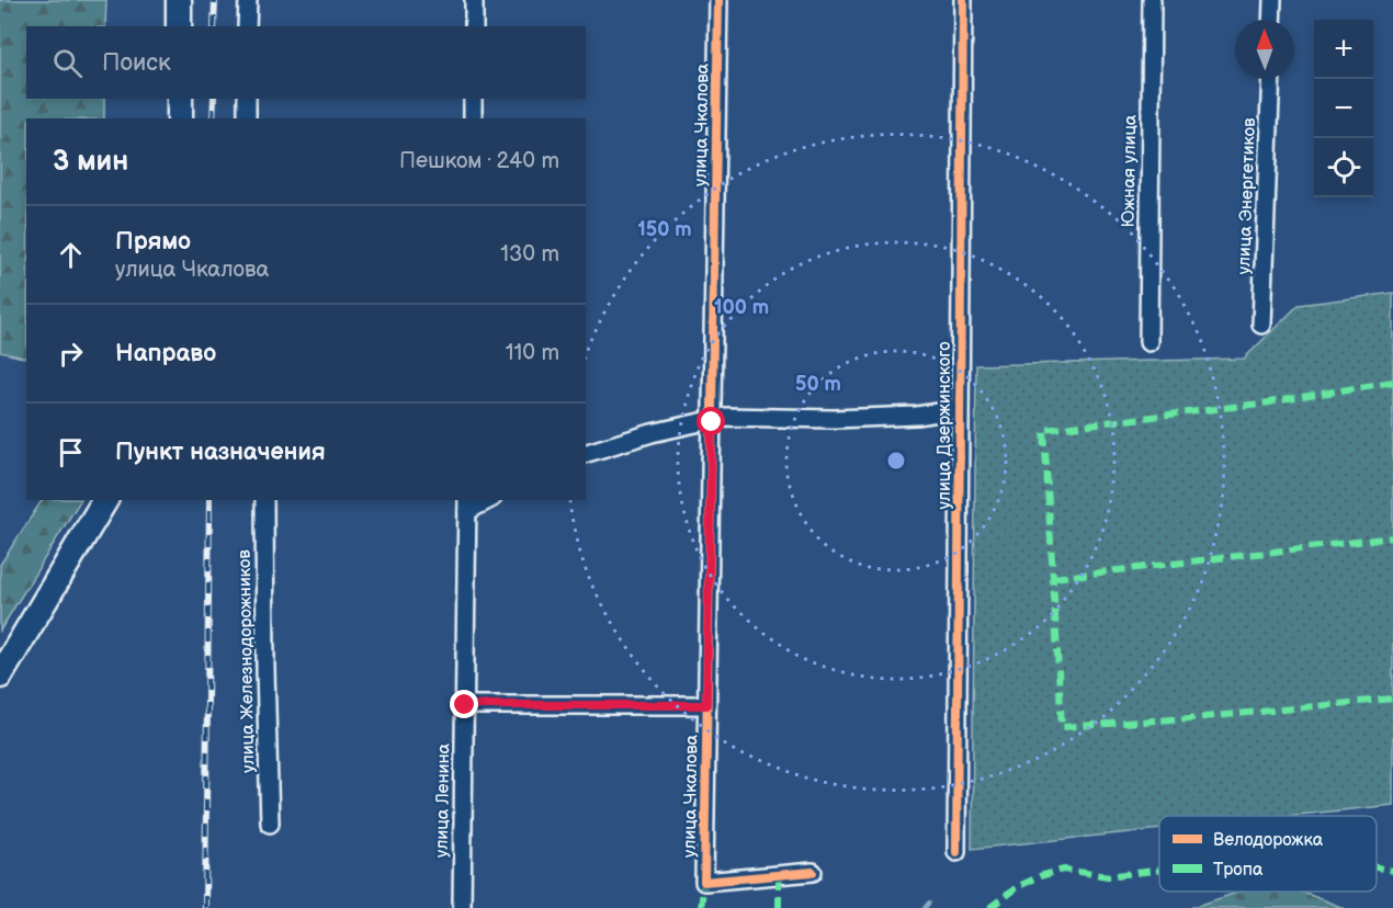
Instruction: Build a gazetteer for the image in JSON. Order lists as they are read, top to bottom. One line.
{"streets":{"street":["улица Чкалова","Южная улица","улица Энергетиков","улица Дзержинского","улица Железнодорожников","улица Ленина"]},"legend":["Велодорожка","Тропа"],"north":"top","page":{"map_buttons":["+","−"],"search":"Поиск","heading":["3 мин","Пешком · 240 m"],"list":[["Прямо","улица Чкалова","130 m"],["Направо","110 m"],"Пункт назначения"]},"rings":["150 m","100 m","50 m"]}
